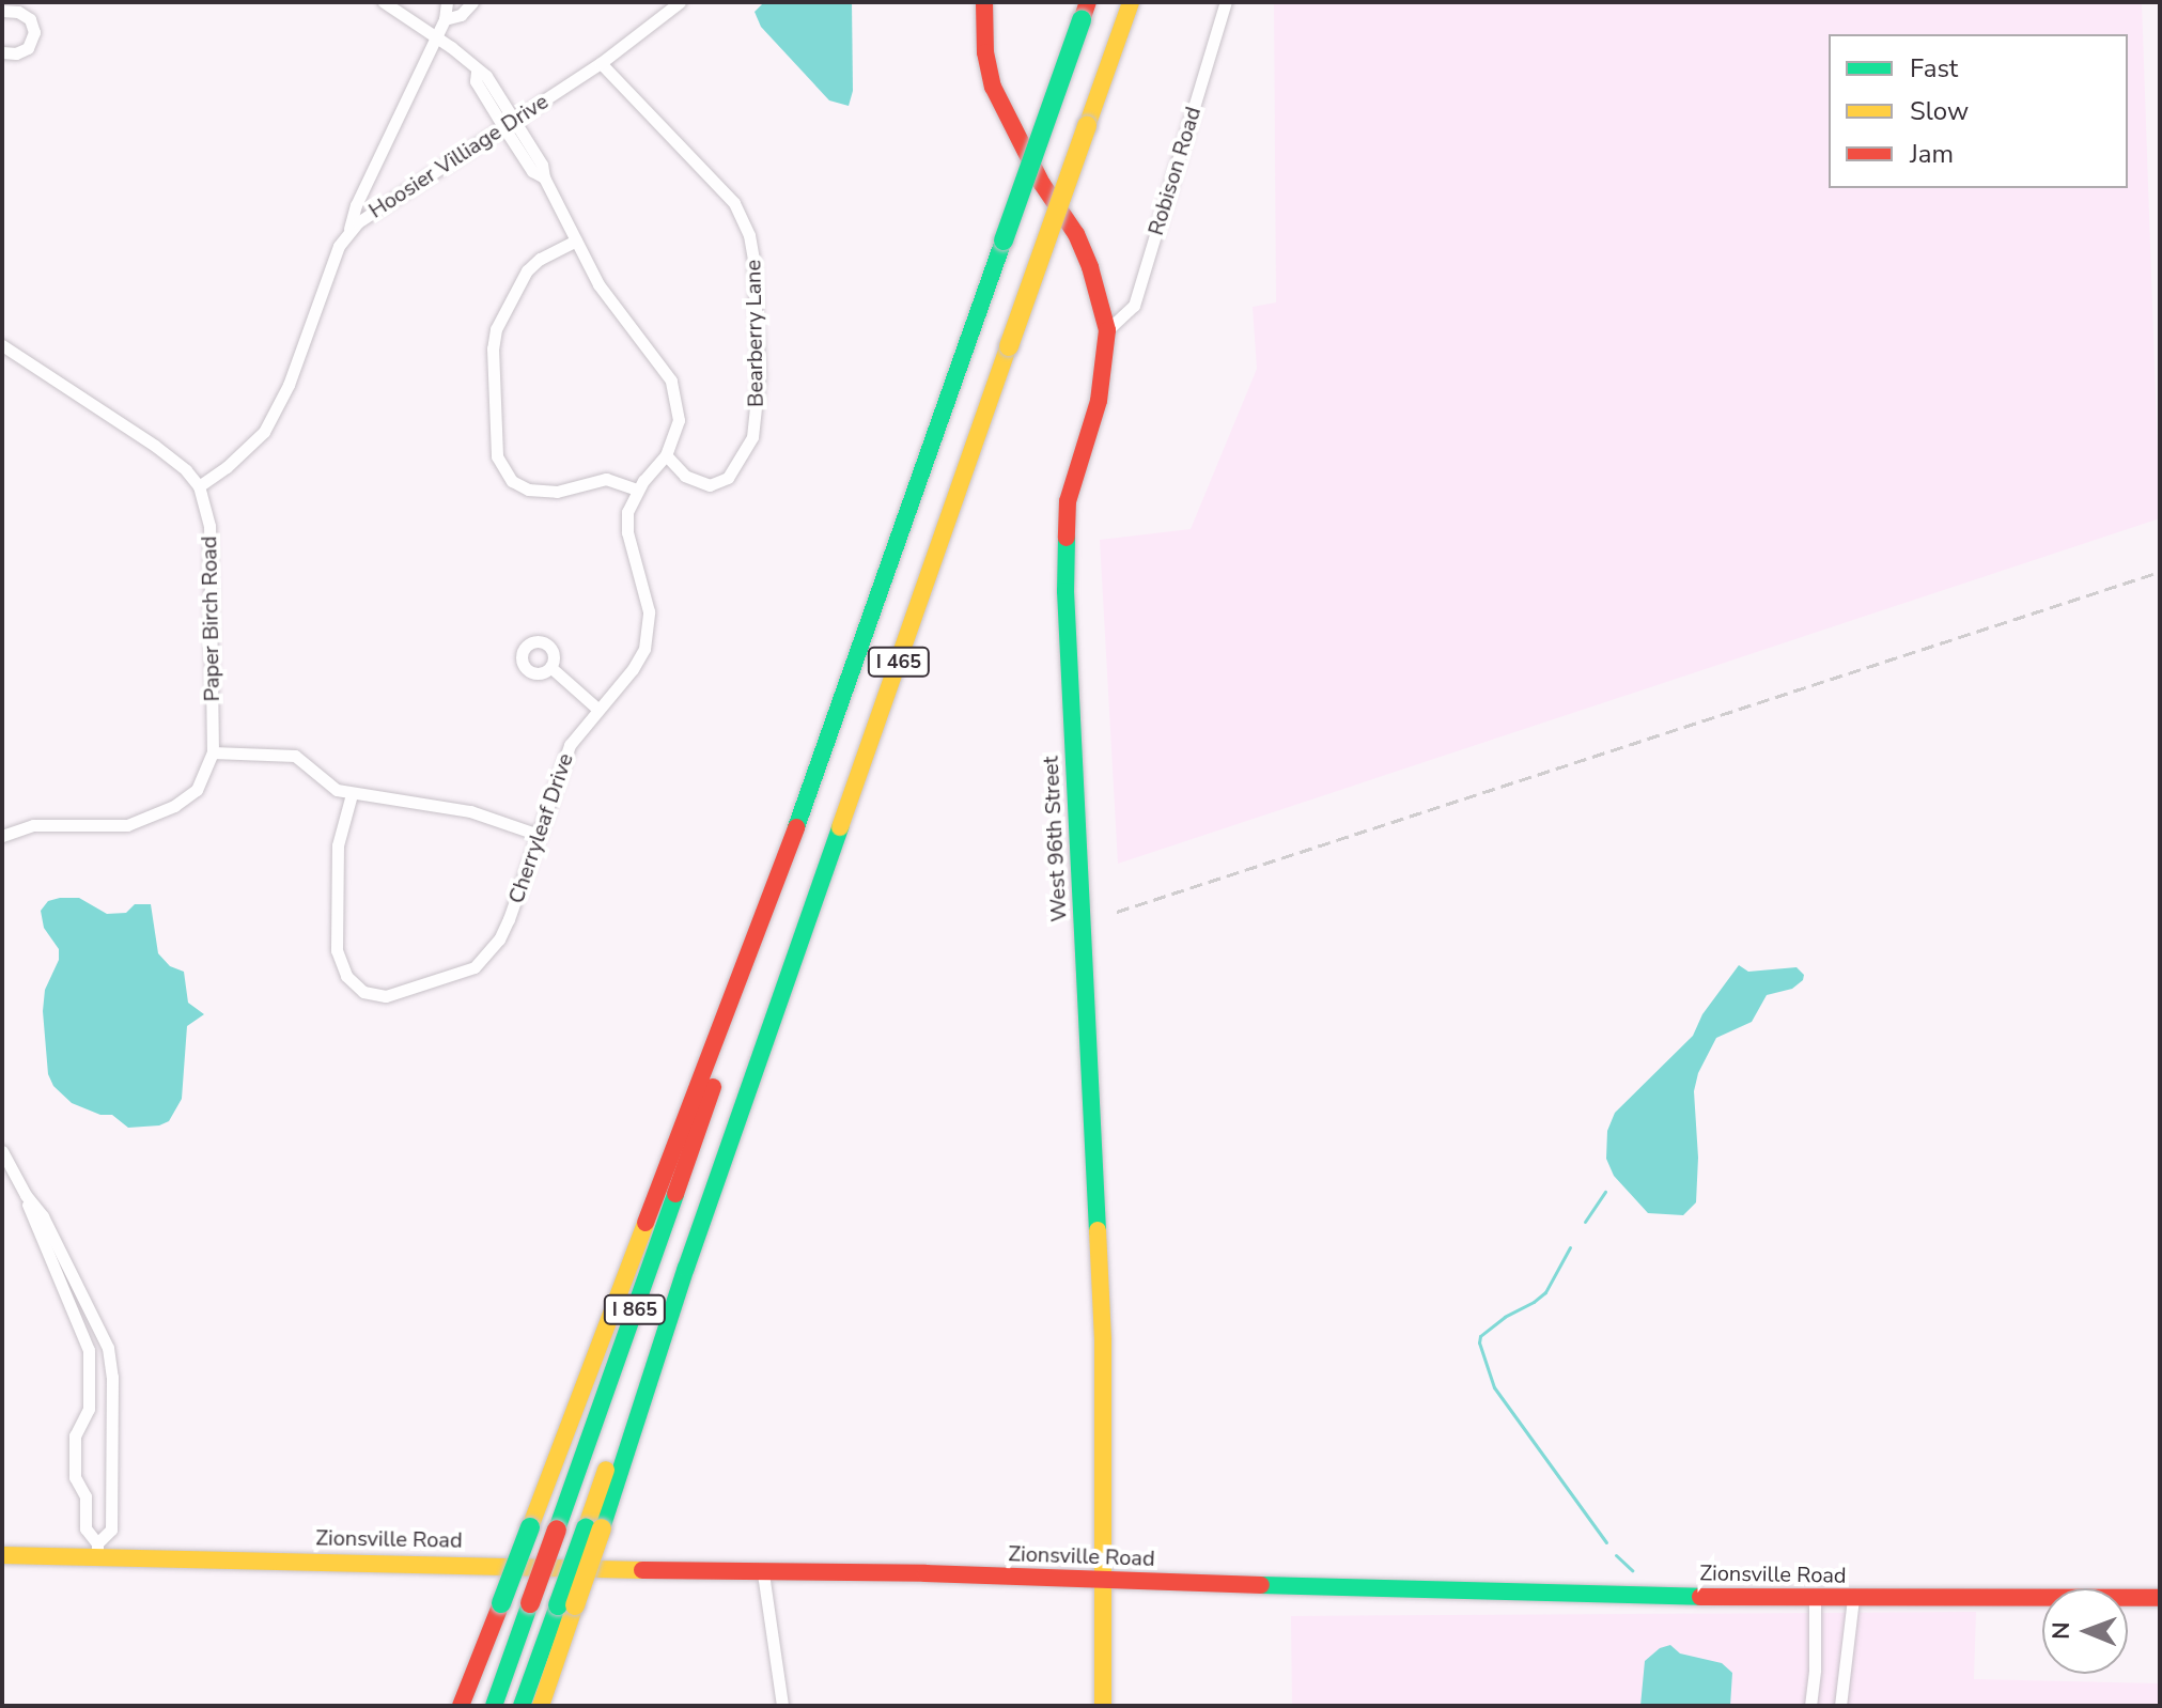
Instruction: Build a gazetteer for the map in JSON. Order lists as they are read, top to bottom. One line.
{"streets":{"main road":["I 465","West 96th Street","I 865","Zionsville Road"],"street":["Hoosier Villiage Drive","Robison Road","Bearberry Lane","Paper Birch Road","Cherryleaf Drive"]},"crossings":[["Hoosier Villiage Drive","Bearberry Lane"],["Hoosier Villiage Drive","Paper Birch Road"],["Hoosier Villiage Drive","Cherryleaf Drive"],["Robison Road","West 96th Street"],["Bearberry Lane","Cherryleaf Drive"],["I 465","I 865"],["West 96th Street","Zionsville Road"]],"legend":["Fast","Slow","Jam"],"north":"left"}
